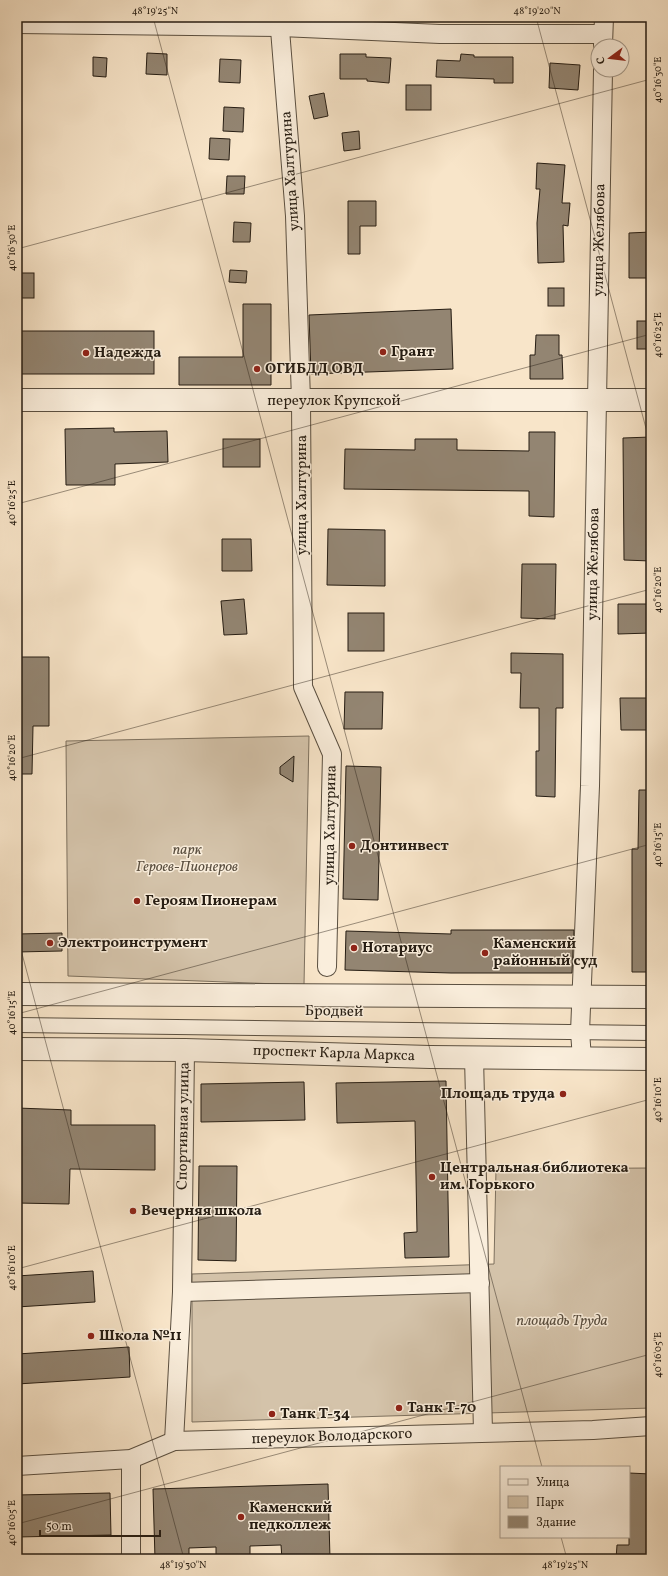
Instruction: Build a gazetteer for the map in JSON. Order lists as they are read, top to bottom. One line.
{"streets":{"street":["улица Халтурина","улица Желябова","переулок Крупской","Бродвей","проспект Карла Маркса","Спортивная улица","переулок Володарского"]},"crossings":[["улица Халтурина","переулок Крупской"],["улица Желябова","переулок Крупской"],["улица Желябова","Бродвей"],["улица Желябова","проспект Карла Маркса"],["проспект Карла Маркса","Спортивная улица"],["Спортивная улица","переулок Володарского"]],"parks":["парк Героев-Пионеров","площадь Труда"],"places":["Грант","Надежда","ОГИБДД ОВД","Донтинвест","Героям Пионерам","Электроинструмент","Нотариус","Каменский районный суд","Площадь труда","Центральная библиотека им. Горького","Вечерняя школа","Школа №11","Танк Т-70","Танк Т-34","Каменский педколлеж"],"legend":["Улица","Парк","Здание"],"scale_bar":"50 m","north":"left","coordinates":["48°19'25\"N","48°19'20\"N","40°16'30\"E","40°16'25\"E","40°16'20\"E","40°16'15\"E","40°16'10\"E","40°16'05\"E","48°19'30\"N"]}
